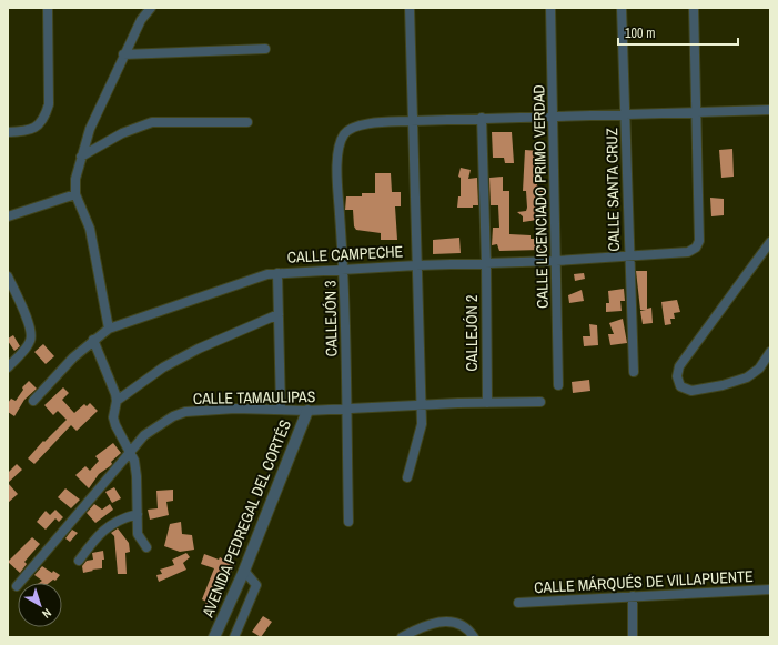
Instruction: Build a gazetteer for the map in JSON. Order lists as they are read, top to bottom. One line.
{"streets":{"street":["CALLE SANTA CRUZ","CALLE LICENCIADO PRIMO VERDAD","CALLE CAMPECHE","CALLEJÓN 3","CALLEJÓN 2","CALLE TAMAULIPAS","AVENIDA PEDREGAL DEL CORTÉS","CALLE MÁRQUÉS DE VILLAPUENTE"]},"crossings":[["CALLE SANTA CRUZ","CALLE CAMPECHE"],["CALLE SANTA CRUZ","CALLEJÓN 3"],["CALLE LICENCIADO PRIMO VERDAD","CALLE CAMPECHE"],["CALLE LICENCIADO PRIMO VERDAD","CALLEJÓN 3"],["CALLE CAMPECHE","CALLEJÓN 3"],["CALLE CAMPECHE","CALLEJÓN 2"],["CALLEJÓN 3","CALLEJÓN 2"],["CALLEJÓN 3","CALLE TAMAULIPAS"],["CALLEJÓN 2","CALLE TAMAULIPAS"],["CALLE TAMAULIPAS","AVENIDA PEDREGAL DEL CORTÉS"]],"scale_bar":"100 m","north":"bottom right"}
